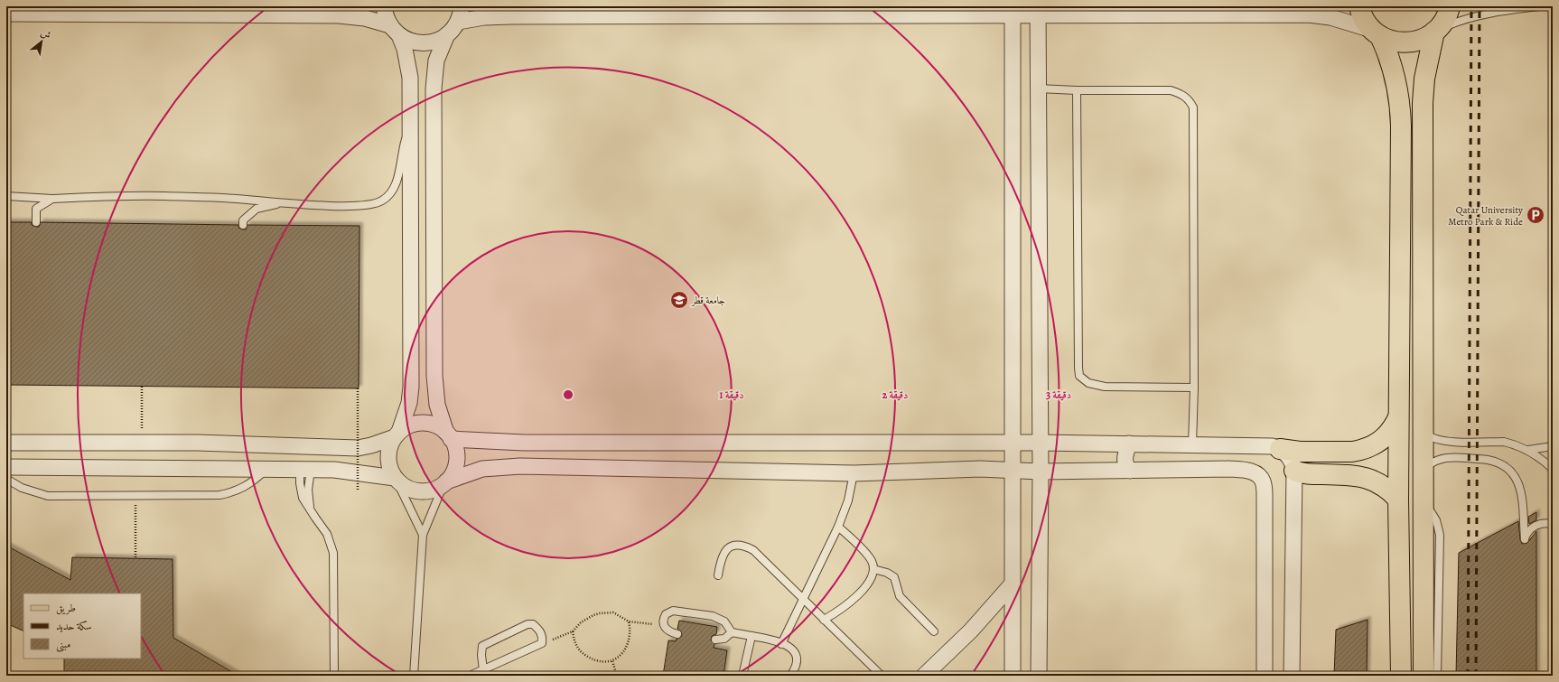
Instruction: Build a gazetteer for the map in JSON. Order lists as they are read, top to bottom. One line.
{"places":{"parking":["Qatar University Metro Park & Ride"],"school or university":["جامعة قطر"]},"legend":["طريق","سكة حديد","مبنى"],"north":"top right","rings":["1 دقيقة","2 دقيقة","3 دقيقة"]}
